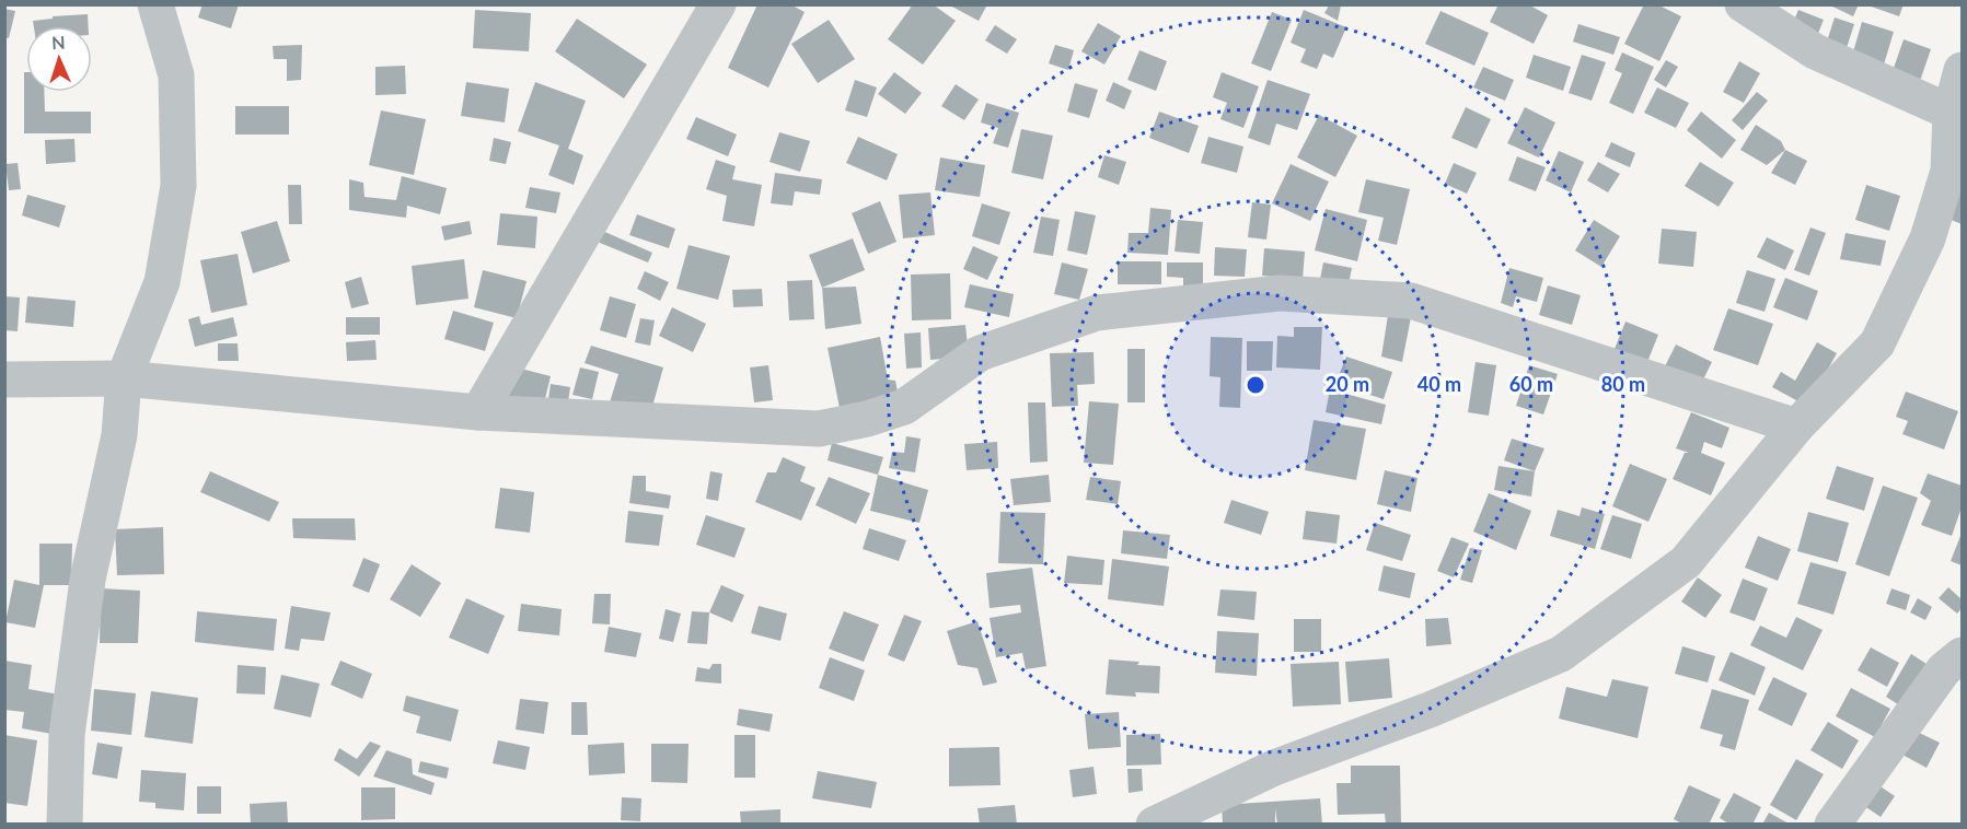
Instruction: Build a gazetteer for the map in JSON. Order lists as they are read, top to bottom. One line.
{"north":"top","rings":["20 m","40 m","60 m","80 m"]}
